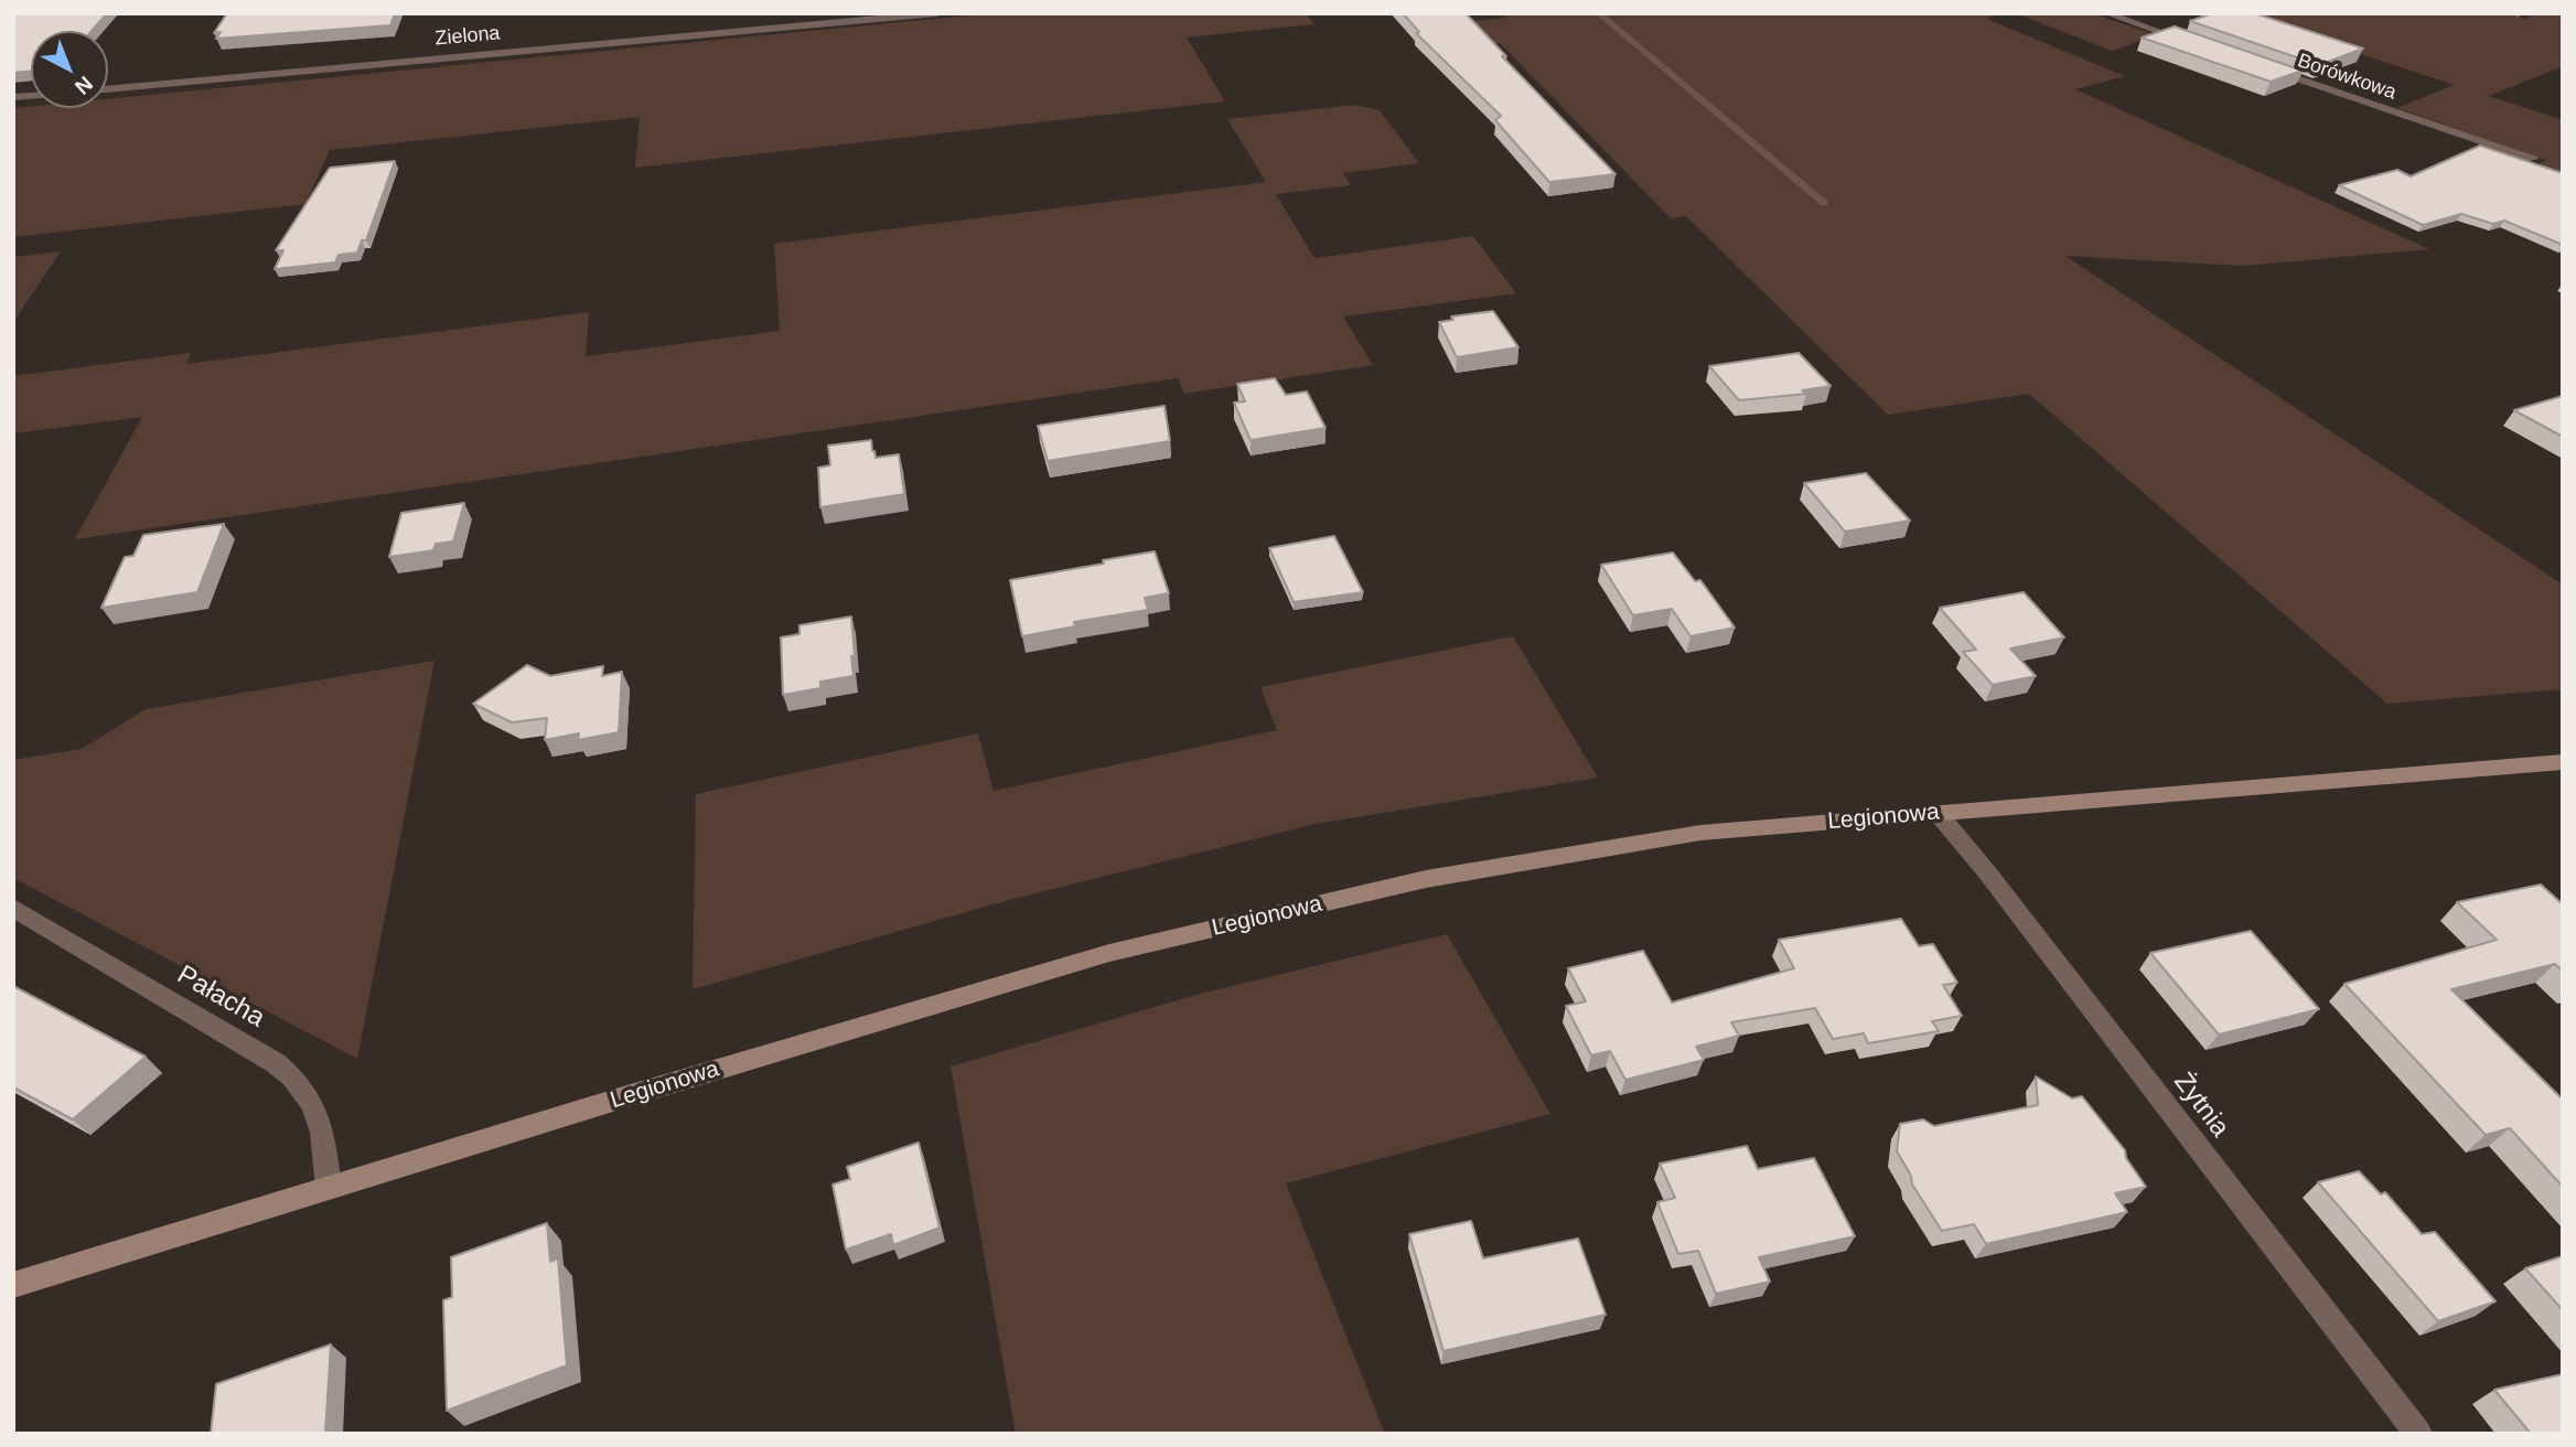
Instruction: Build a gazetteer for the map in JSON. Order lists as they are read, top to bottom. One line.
{"streets":{"main road":["Legionowa"],"street":["Zielona","Borówkowa","Pałacha","Żytnia"]},"crossings":[["Legionowa","Pałacha"],["Legionowa","Żytnia"]],"north":"bottom right"}
